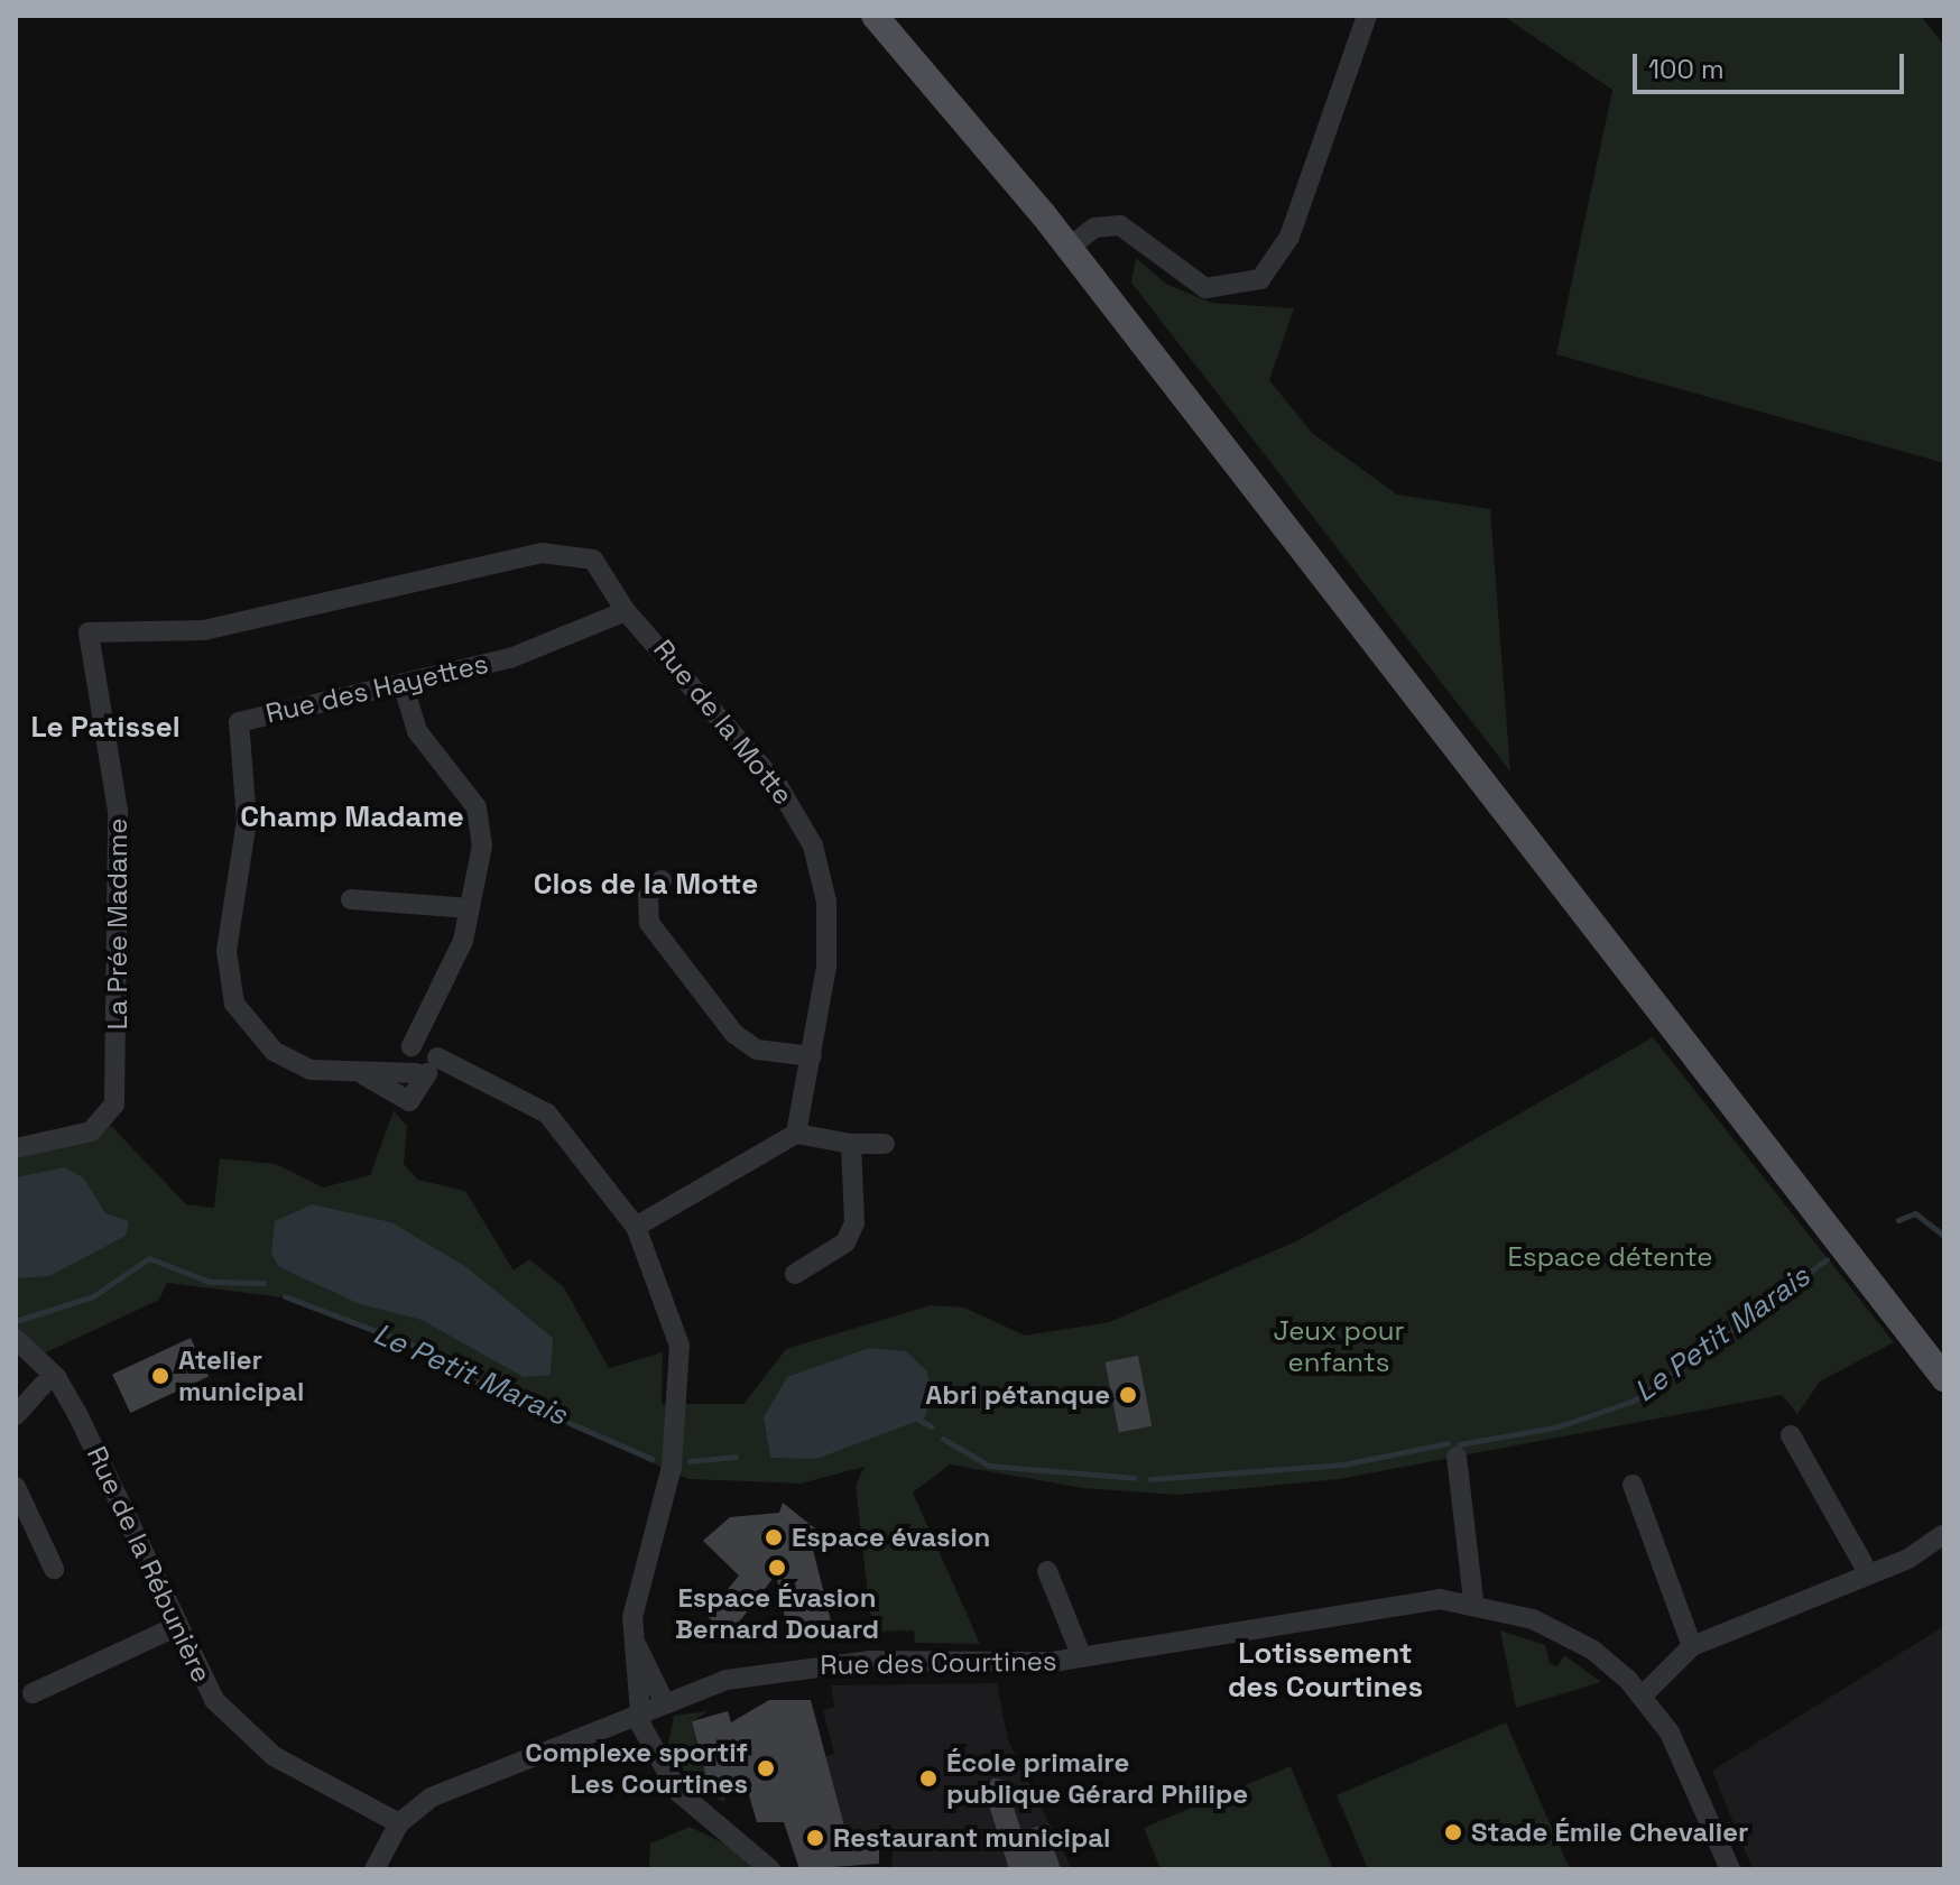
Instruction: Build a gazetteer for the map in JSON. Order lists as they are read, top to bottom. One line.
{"streets":{"street":["Rue des Hayettes","Rue de la Motte","La Prée Madame","Rue de la Rébunière","Rue des Courtines"]},"crossings":[["Rue des Hayettes","Rue de la Motte"],["Rue de la Motte","La Prée Madame"]],"districts":["Le Patissel","Champ Madame","Clos de la Motte","Lotissement des Courtines"],"water":["Le Petit Marais"],"parks":["Espace détente","Jeux pour enfants"],"places":["Atelier municipal","Abri pétanque","Espace évasion","Espace Évasion Bernard Douard","Complexe sportif Les Courtines","École primaire publique Gérard Philipe","Stade Émile Chevalier","Restaurant municipal"],"scale_bar":"100 m"}
